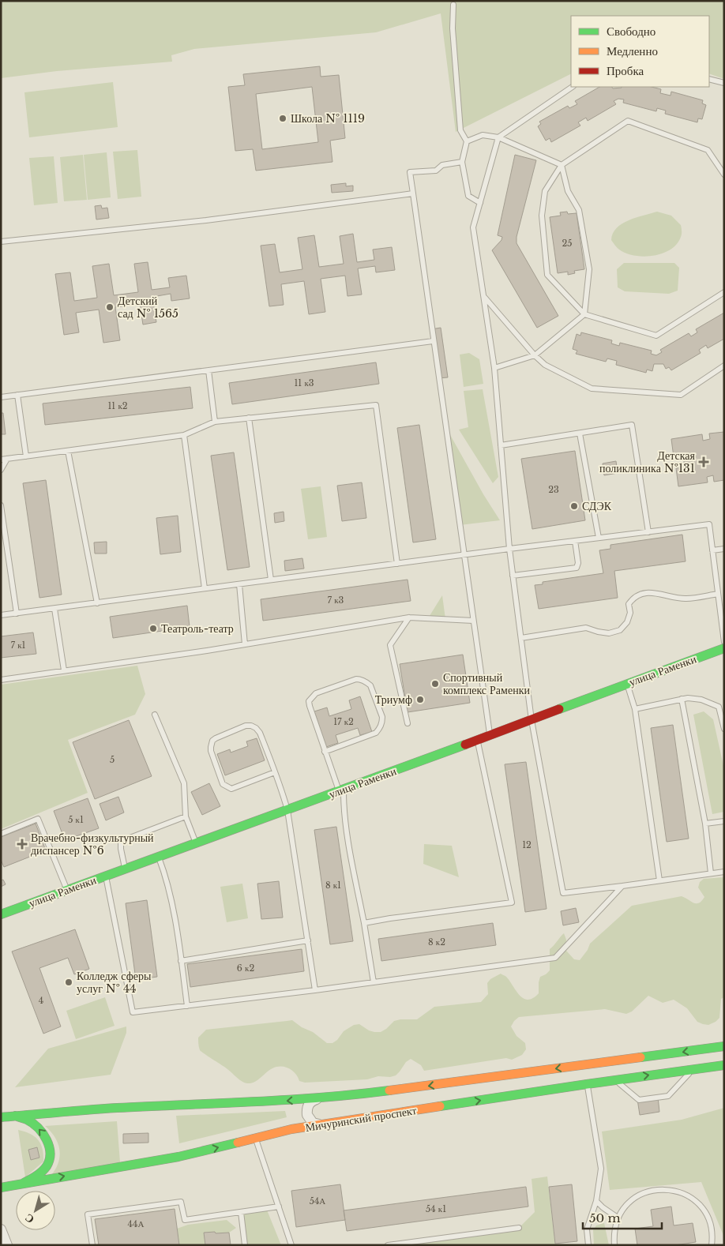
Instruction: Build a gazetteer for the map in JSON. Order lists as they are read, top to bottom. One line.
{"streets":{"main road":["улица Раменки","Мичуринский проспект"]},"places":{"other":["Школа № 1119","Детский сад № 1565","СДЭК","Театроль-театр","Спортивный комплекс Раменки","Триумф","Колледж сферы услуг № 44"],"health":["Детская поликлиника №131","Врачебно-физкультурный диспансер №6"]},"house_numbers":["25","11 к3","11 к2","23","7 к3","7 к1","17 к2","5","5 к1","12","8 к1","8 к2","6 к2","4","54А","54 к1","44А"],"legend":["Свободно","Медленно","Пробка"],"scale_bar":"50 m","north":"bottom left"}
